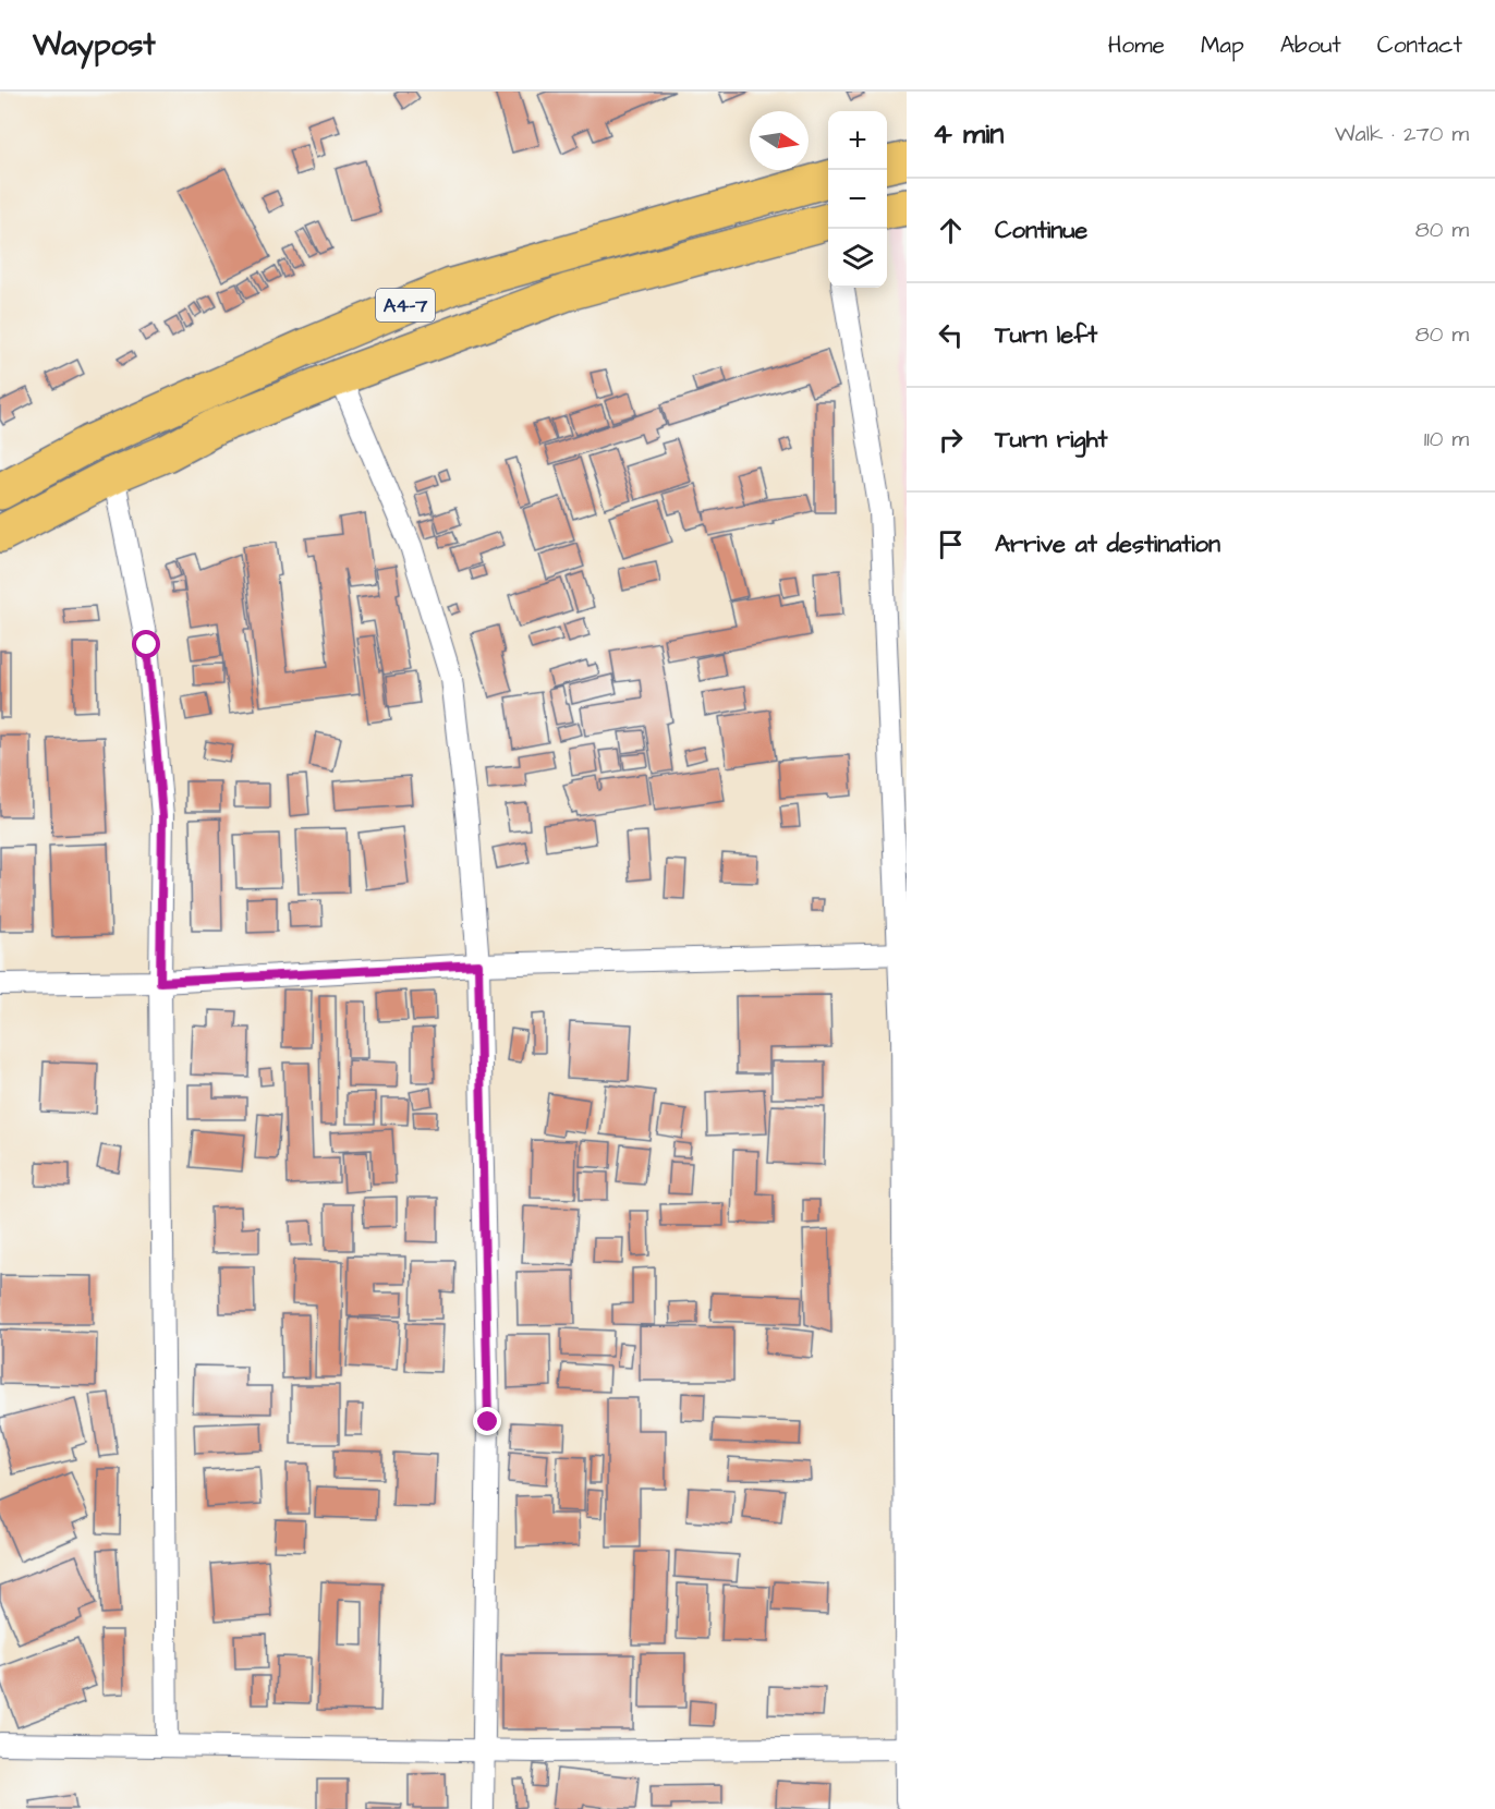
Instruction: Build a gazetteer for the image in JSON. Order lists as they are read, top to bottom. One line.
{"streets":{"highway":["A4-7"]},"north":"right","page":{"header":"Waypost","nav":["Home","Map","About","Contact"],"heading":["4 min","Walk · 270 m"],"map_buttons":["+","−"],"list":[["Continue","80 m"],["Turn left","80 m"],["Turn right","110 m"],"Arrive at destination"]}}
